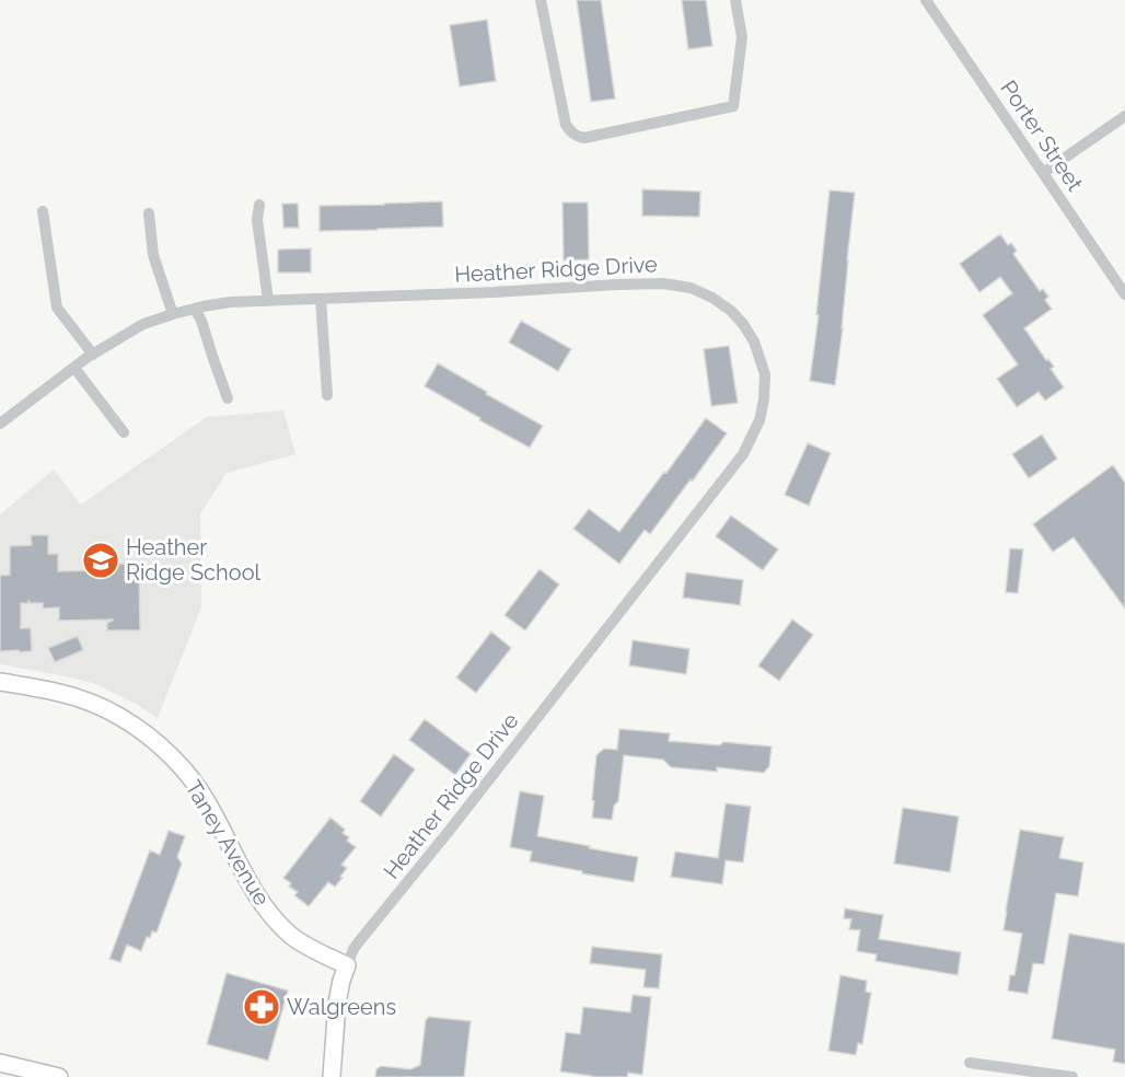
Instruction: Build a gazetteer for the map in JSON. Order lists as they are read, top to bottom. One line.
{"streets":{"street":["Porter Street","Heather Ridge Drive","Taney Avenue"]},"crossings":[["Heather Ridge Drive","Taney Avenue"]],"places":{"school or university":["Heather Ridge School"],"pharmacy":["Walgreens"]}}
